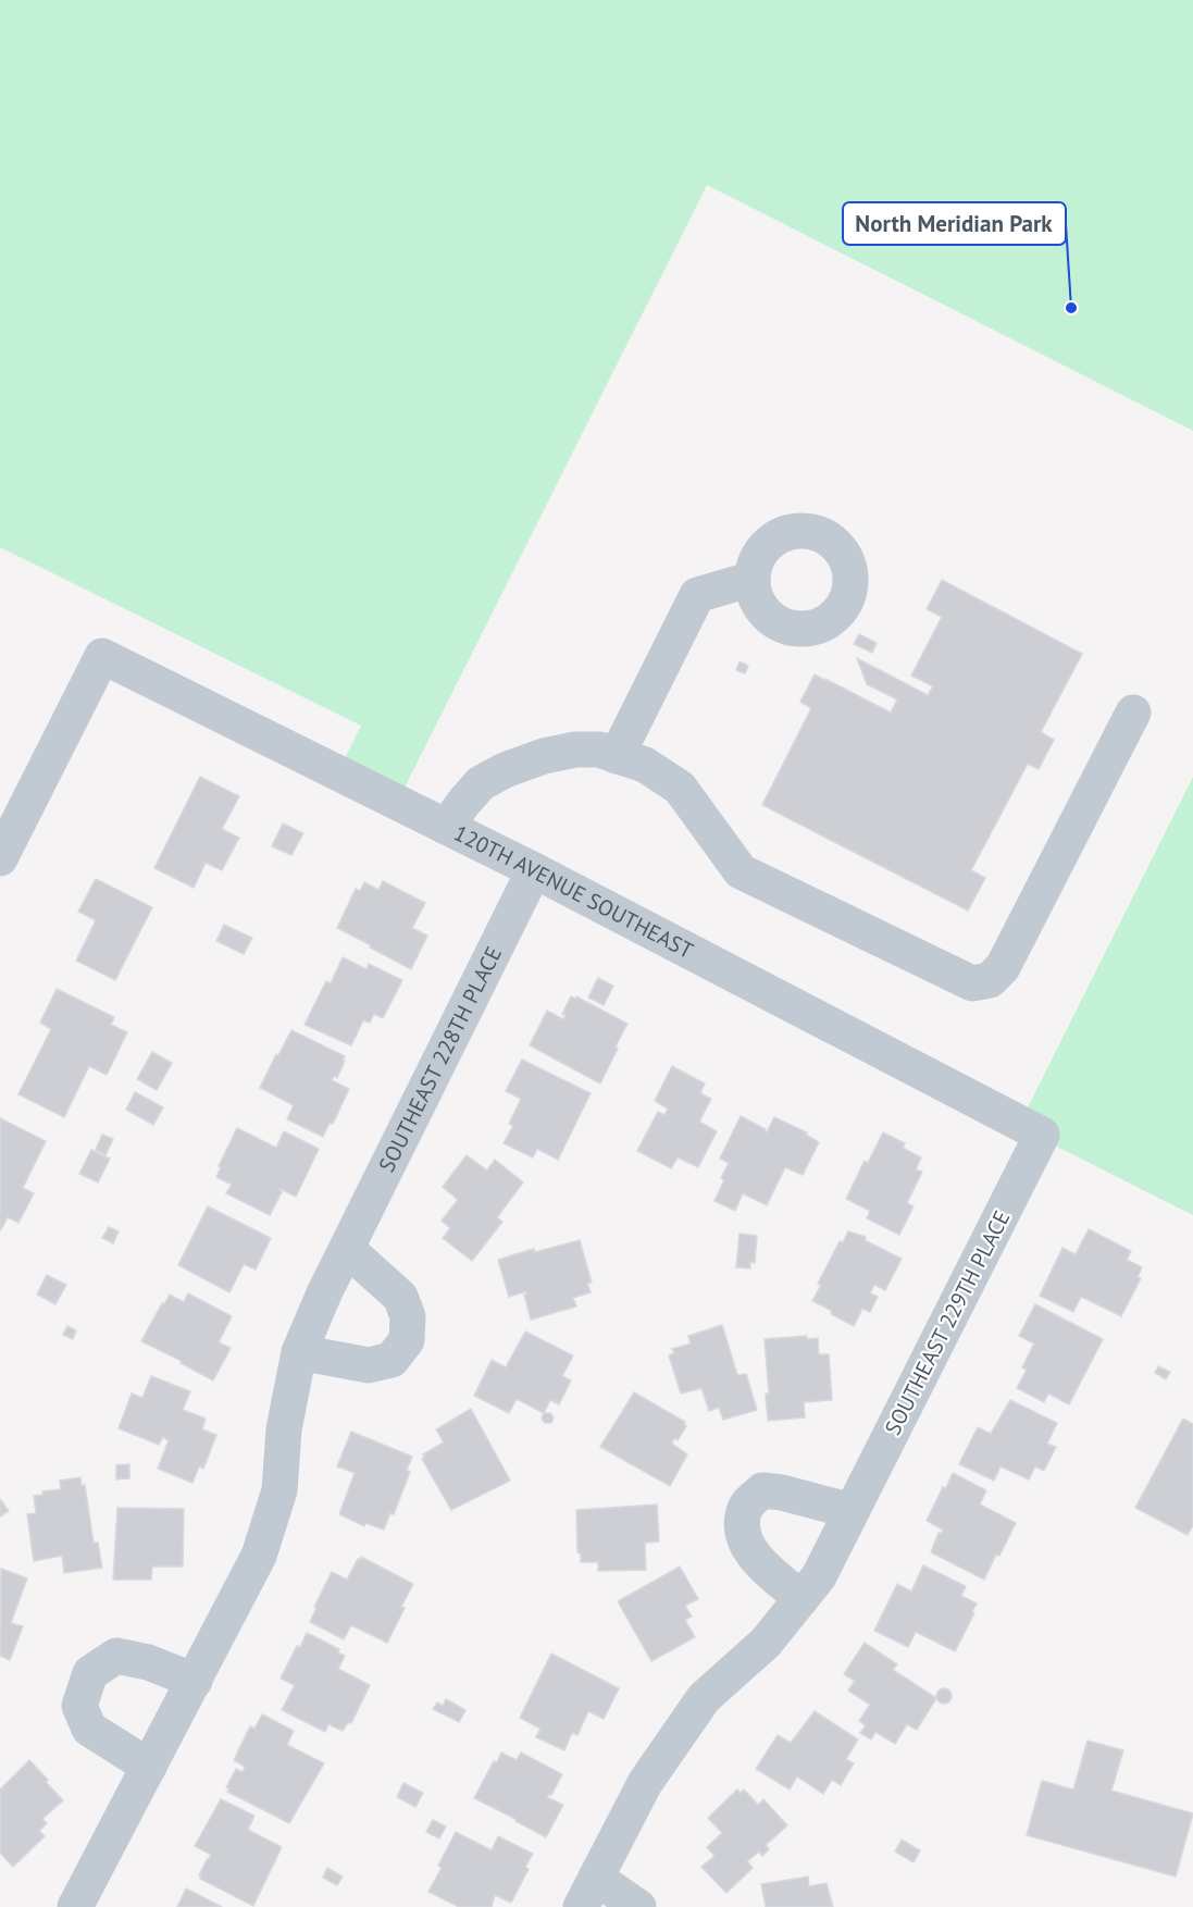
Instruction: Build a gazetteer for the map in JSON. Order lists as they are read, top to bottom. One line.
{"streets":{"street":["120TH AVENUE SOUTHEAST","SOUTHEAST 228TH PLACE","SOUTHEAST 229TH PLACE"]},"crossings":[["120TH AVENUE SOUTHEAST","SOUTHEAST 228TH PLACE"],["120TH AVENUE SOUTHEAST","SOUTHEAST 229TH PLACE"]],"places":["North Meridian Park"]}
